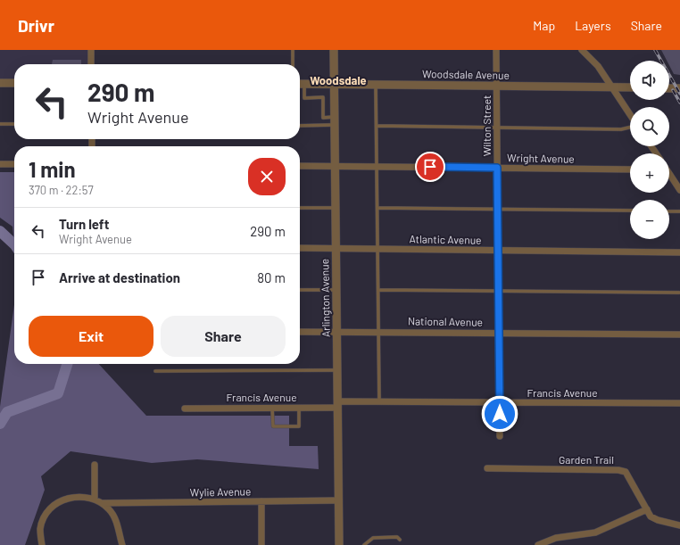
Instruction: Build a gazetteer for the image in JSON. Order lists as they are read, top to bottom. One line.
{"streets":{"street":["Woodsdale Avenue","Wilton Street","Wright Avenue","Atlantic Avenue","Arlington Avenue","National Avenue","Francis Avenue","Garden Trail","Wylie Avenue"]},"crossings":[["Woodsdale Avenue","Wilton Street"],["Woodsdale Avenue","Arlington Avenue"],["Wilton Street","Wright Avenue"],["Wilton Street","Atlantic Avenue"],["Wilton Street","National Avenue"],["Wilton Street","Francis Avenue"],["Wright Avenue","Arlington Avenue"],["Atlantic Avenue","Arlington Avenue"],["Arlington Avenue","National Avenue"],["Arlington Avenue","Francis Avenue"],["Arlington Avenue","Wylie Avenue"]],"districts":["Woodsdale"],"page":{"header":"Drivr","nav":["Map","Layers","Share"],"map_buttons":["+","−"],"turn":["290 m","Wright Avenue"],"heading":["1 min","370 m · 22:57"],"list":[{"name":"Turn left","note":"Wright Avenue","value":"290 m"},{"name":"Arrive at destination","value":"80 m"}],"buttons":["Exit","Share"]}}
